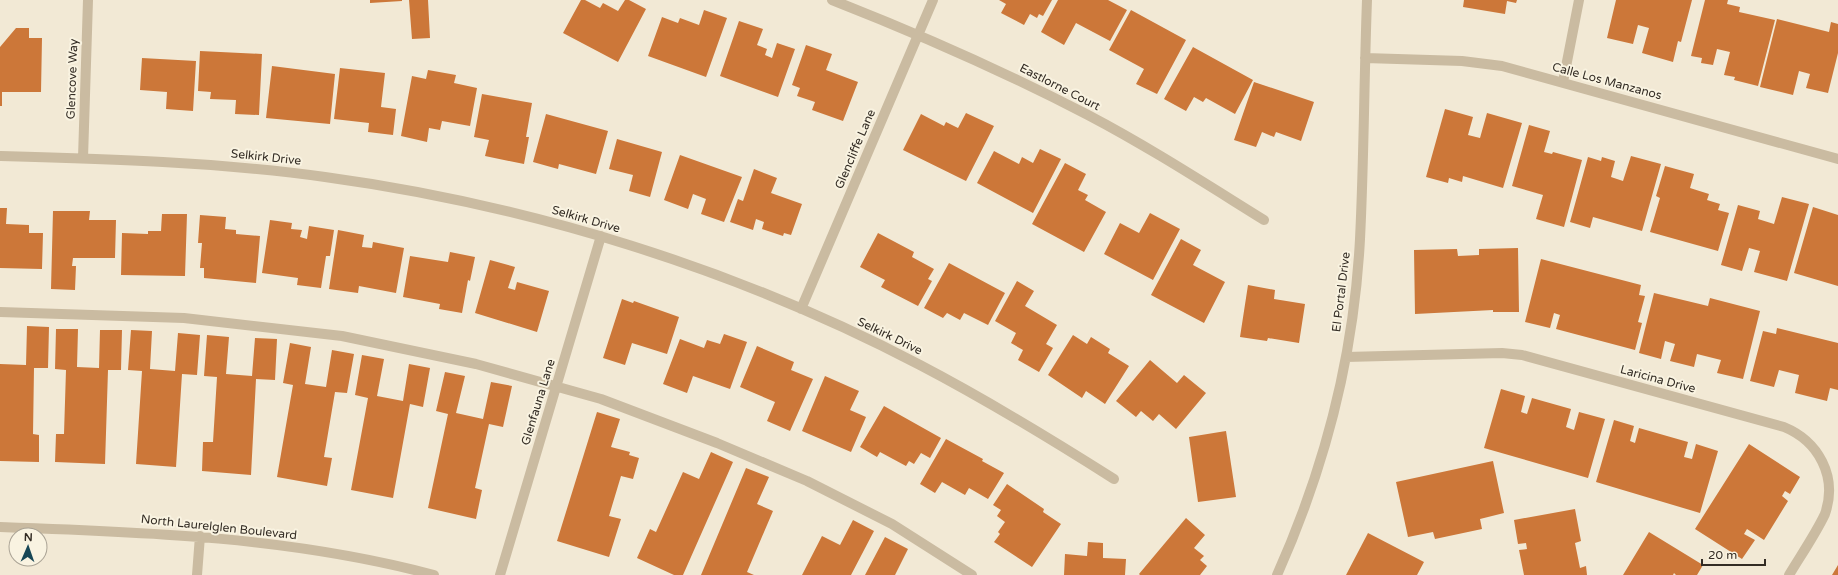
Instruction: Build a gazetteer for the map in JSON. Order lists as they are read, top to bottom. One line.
{"streets":{"street":["Glencove Way","Calle Los Manzanos","Eastlorne Court","Glencliffe Lane","Selkirk Drive","El Portal Drive","Laricina Drive","Glenfauna Lane","North Laurelglen Boulevard"]},"crossings":[["Glencove Way","Selkirk Drive"],["Calle Los Manzanos","El Portal Drive"],["Eastlorne Court","Glencliffe Lane"],["Glencliffe Lane","Selkirk Drive"],["Selkirk Drive","Glenfauna Lane"],["El Portal Drive","Laricina Drive"]],"scale_bar":"20 m","north":"top"}
